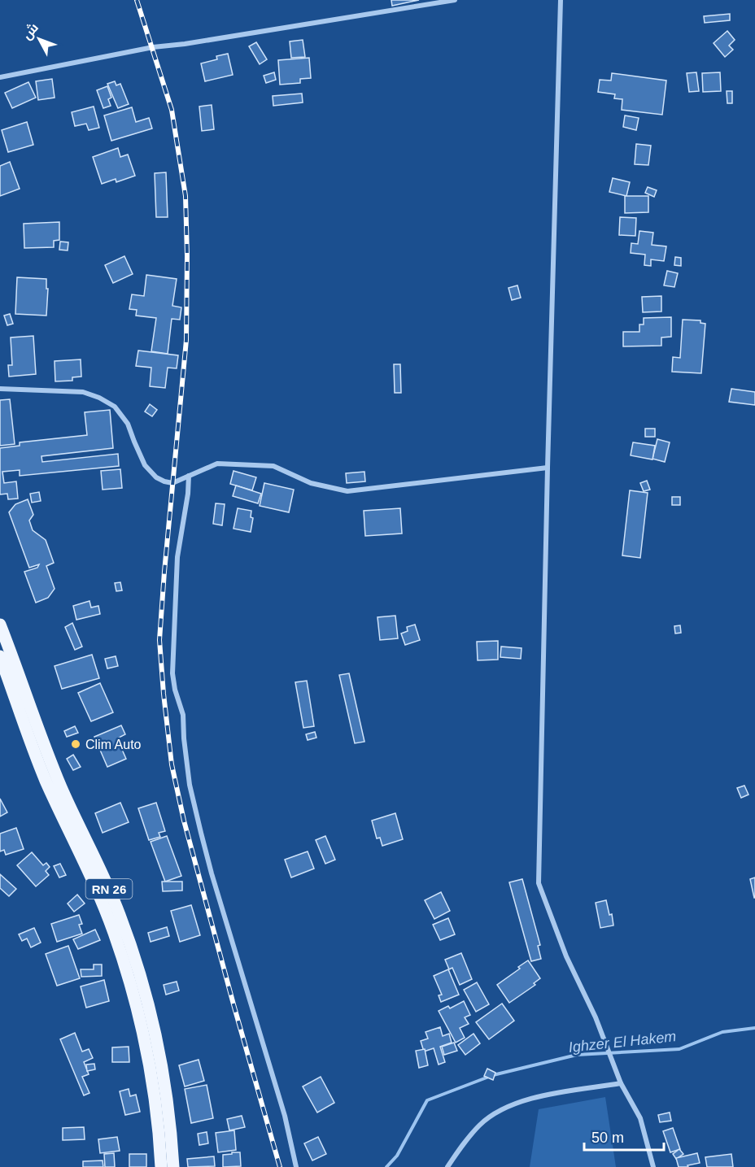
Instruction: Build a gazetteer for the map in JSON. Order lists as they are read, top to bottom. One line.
{"streets":{"main road":["RN 26"]},"water":["Ighzer El Hakem"],"places":["Clim Auto"],"scale_bar":"50 m","north":"top left"}
